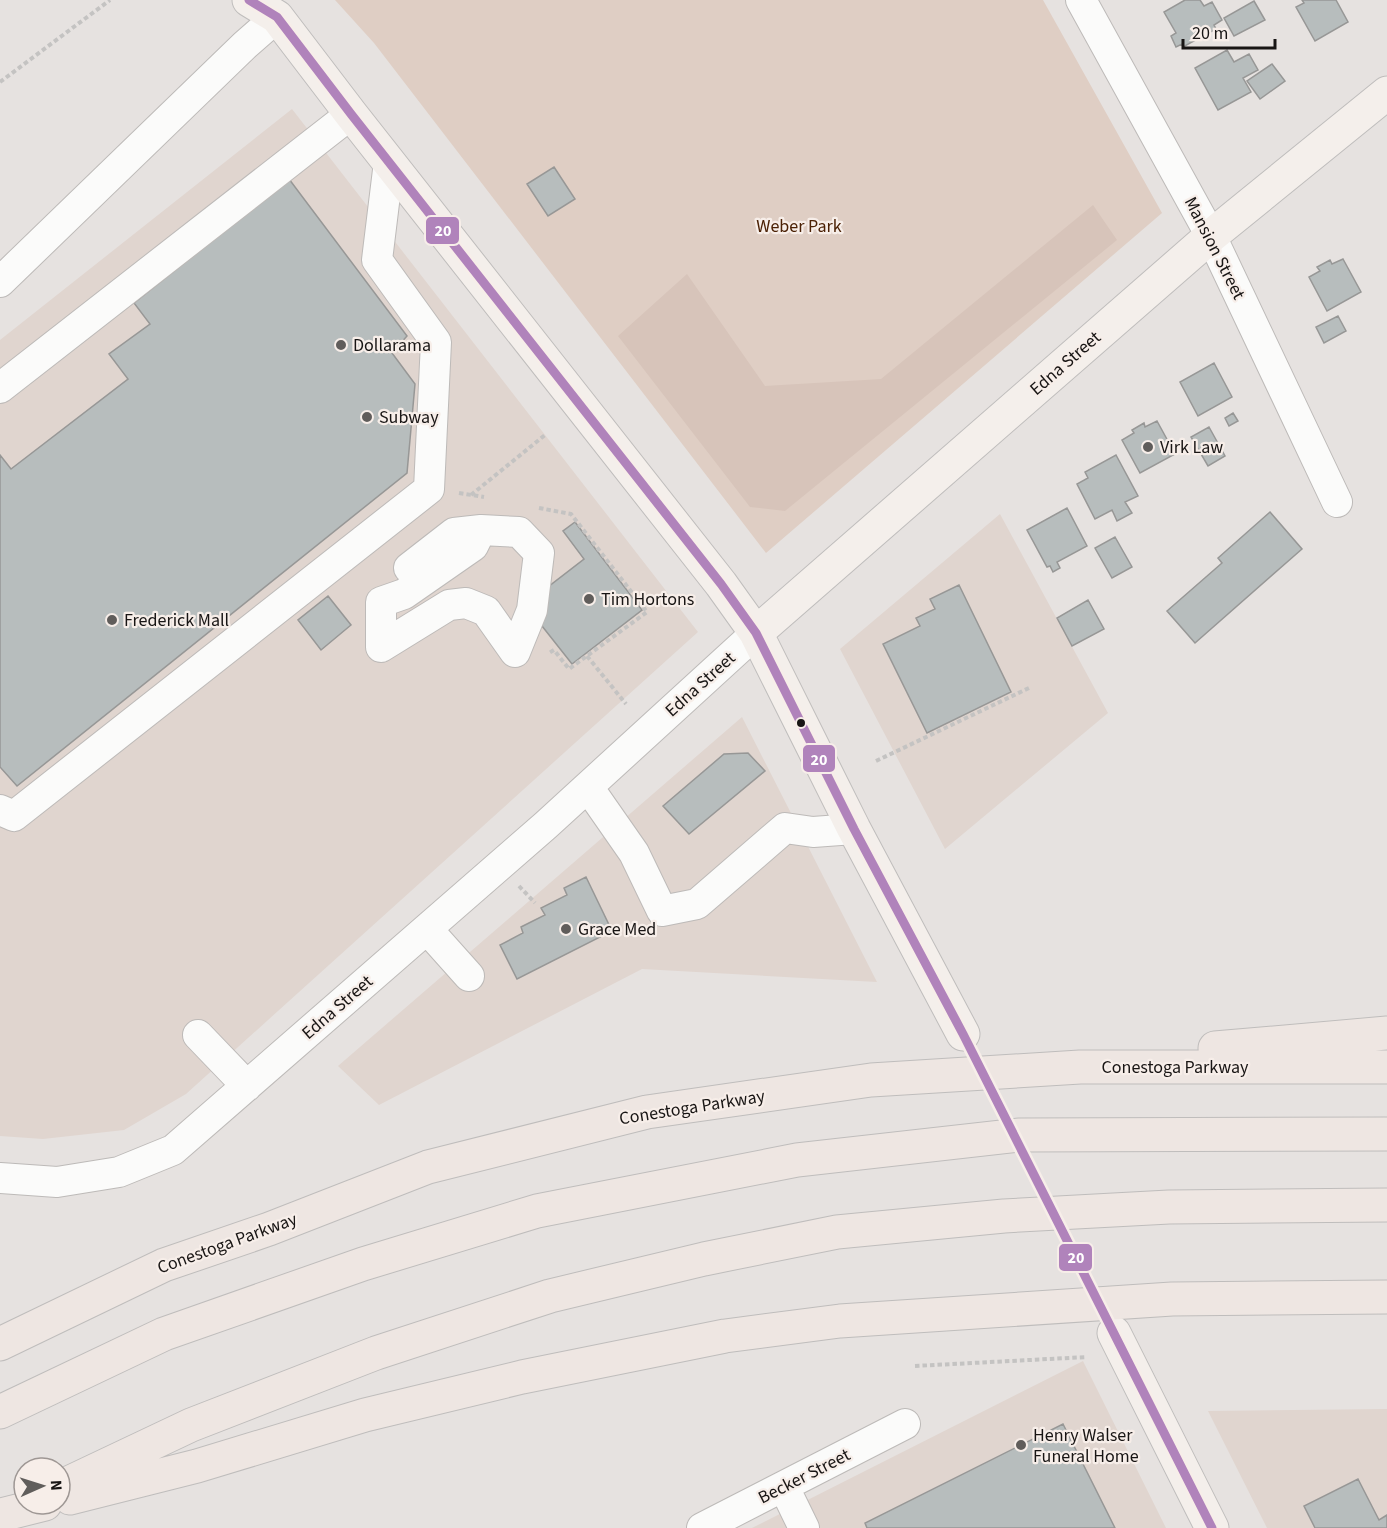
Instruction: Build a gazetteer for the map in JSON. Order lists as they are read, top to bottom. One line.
{"streets":{"highway":["Conestoga Parkway"],"main road":["Edna Street"],"street":["Mansion Street","Becker Street"]},"crossings":[["Mansion Street","Edna Street"]],"parks":["Weber Park"],"places":["Dollarama","Subway","Virk Law","Tim Hortons","Frederick Mall","Grace Med","Henry Walser Funeral Home"],"lines":["transit line 20"],"scale_bar":"20 m","north":"right"}
